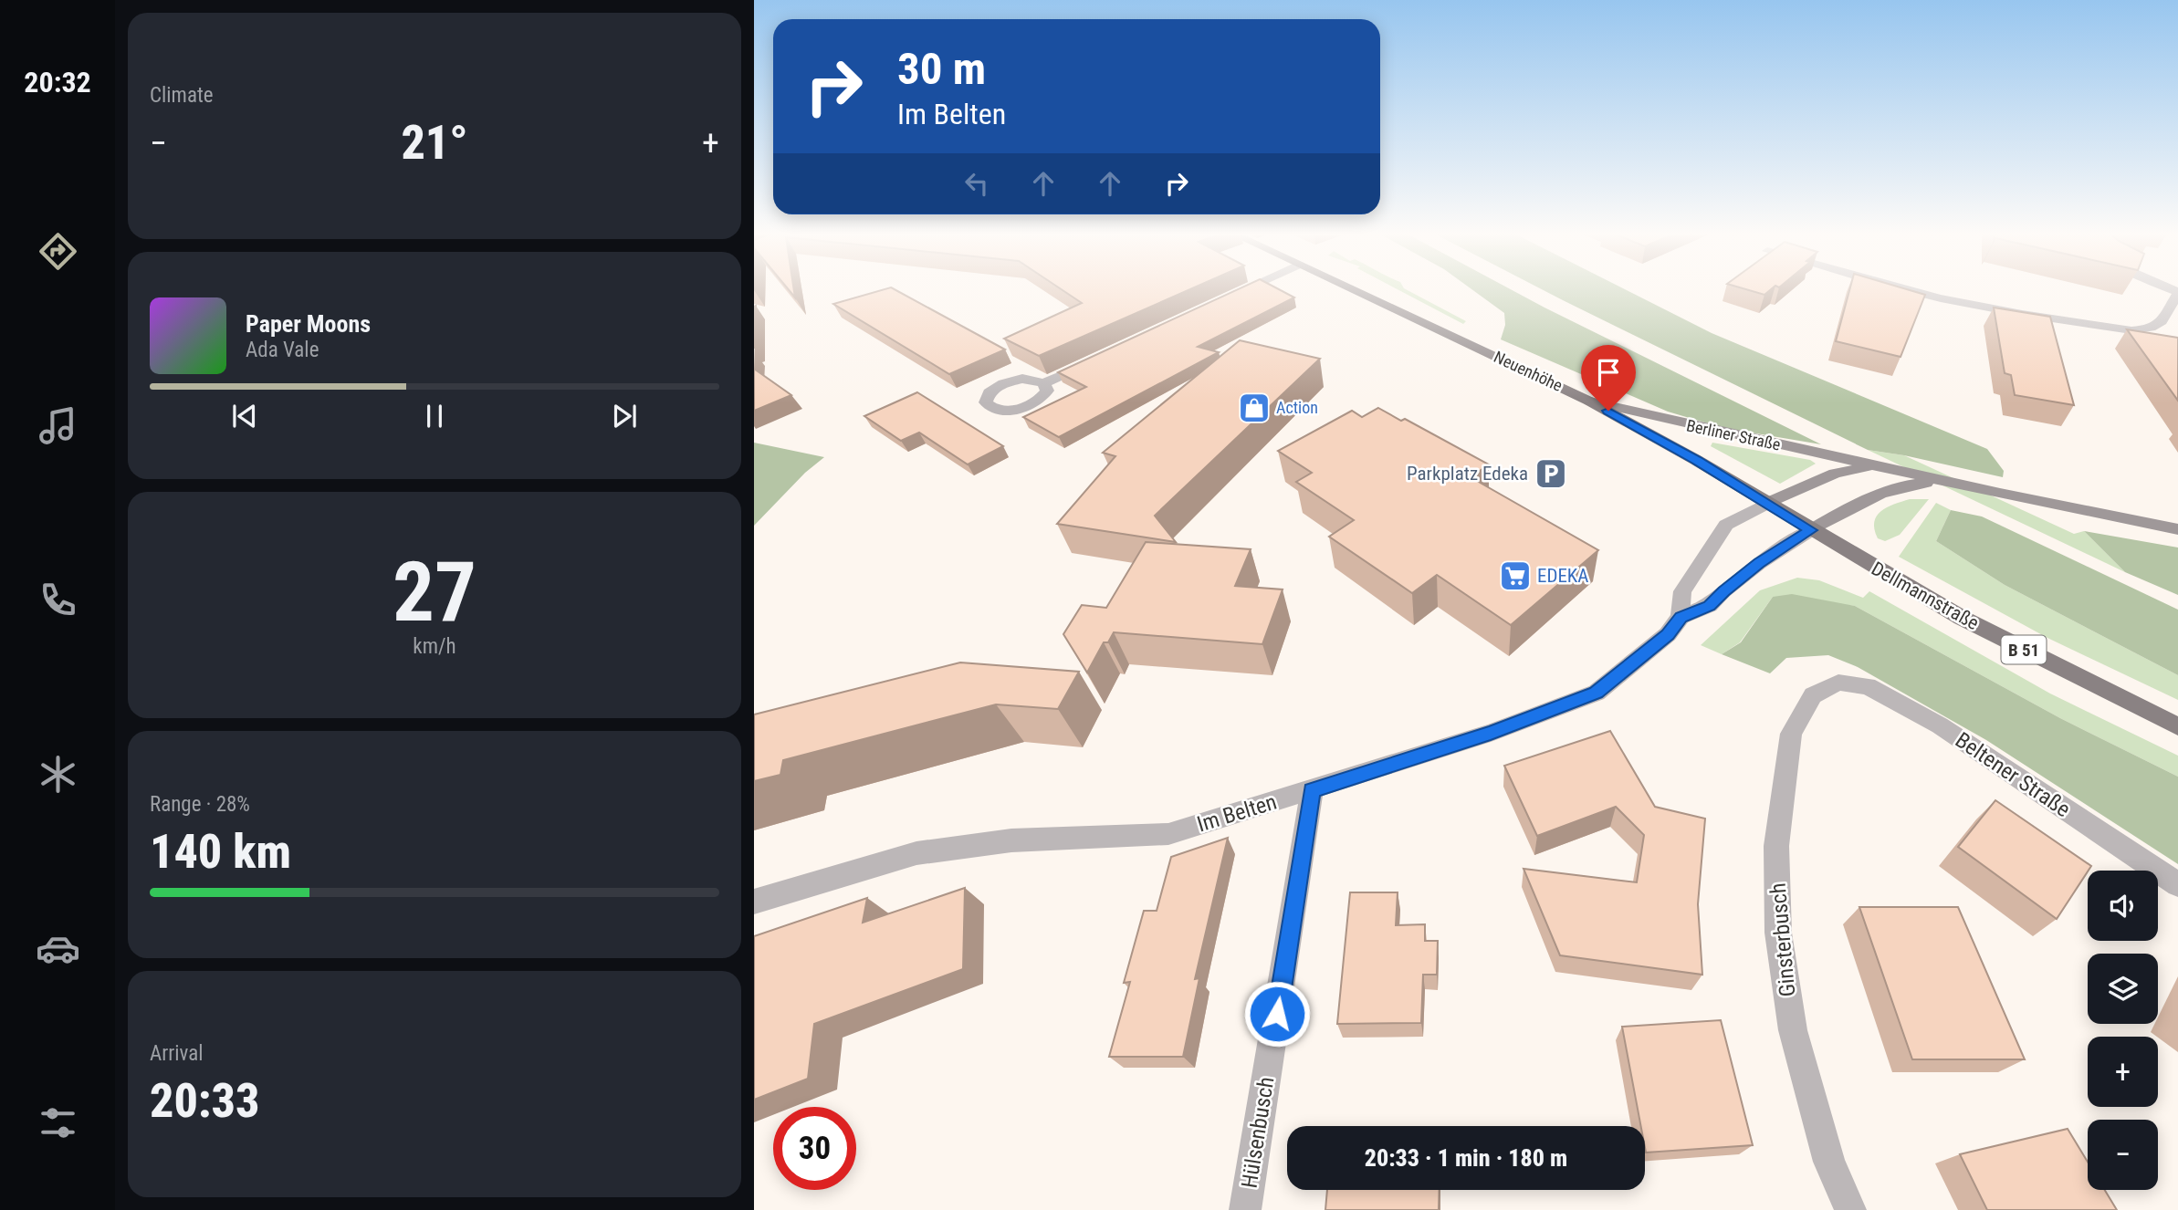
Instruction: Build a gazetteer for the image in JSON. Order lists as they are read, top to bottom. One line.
{"streets":{"main road":["Neuenhöhe","Berliner Straße","Dellmannstraße","B 51"],"street":["Beltener Straße","Im Belten","Ginsterbusch","Hülsenbusch"]},"crossings":[["Neuenhöhe","Berliner Straße"],["Neuenhöhe","Dellmannstraße"],["Neuenhöhe","Im Belten"],["Berliner Straße","Dellmannstraße"],["Berliner Straße","Im Belten"],["Dellmannstraße","Im Belten"],["Beltener Straße","Ginsterbusch"],["Im Belten","Hülsenbusch"]],"places":{"shop":["Action"],"parking":["Parkplatz Edeka"],"supermarket":["EDEKA"]},"page":{"tabs":"20:32","tile":["Climate",["27","km/h"],["Range · 28%","140 km"],["Arrival","20:33"]],"turn":["30 m","Im Belten"],"heat":["−","21°","+"],"song":["Paper Moons","Ada Vale"],"map_buttons":["+","−"],"limit":"30","trip":"20:33 · 1 min · 180 m"}}
